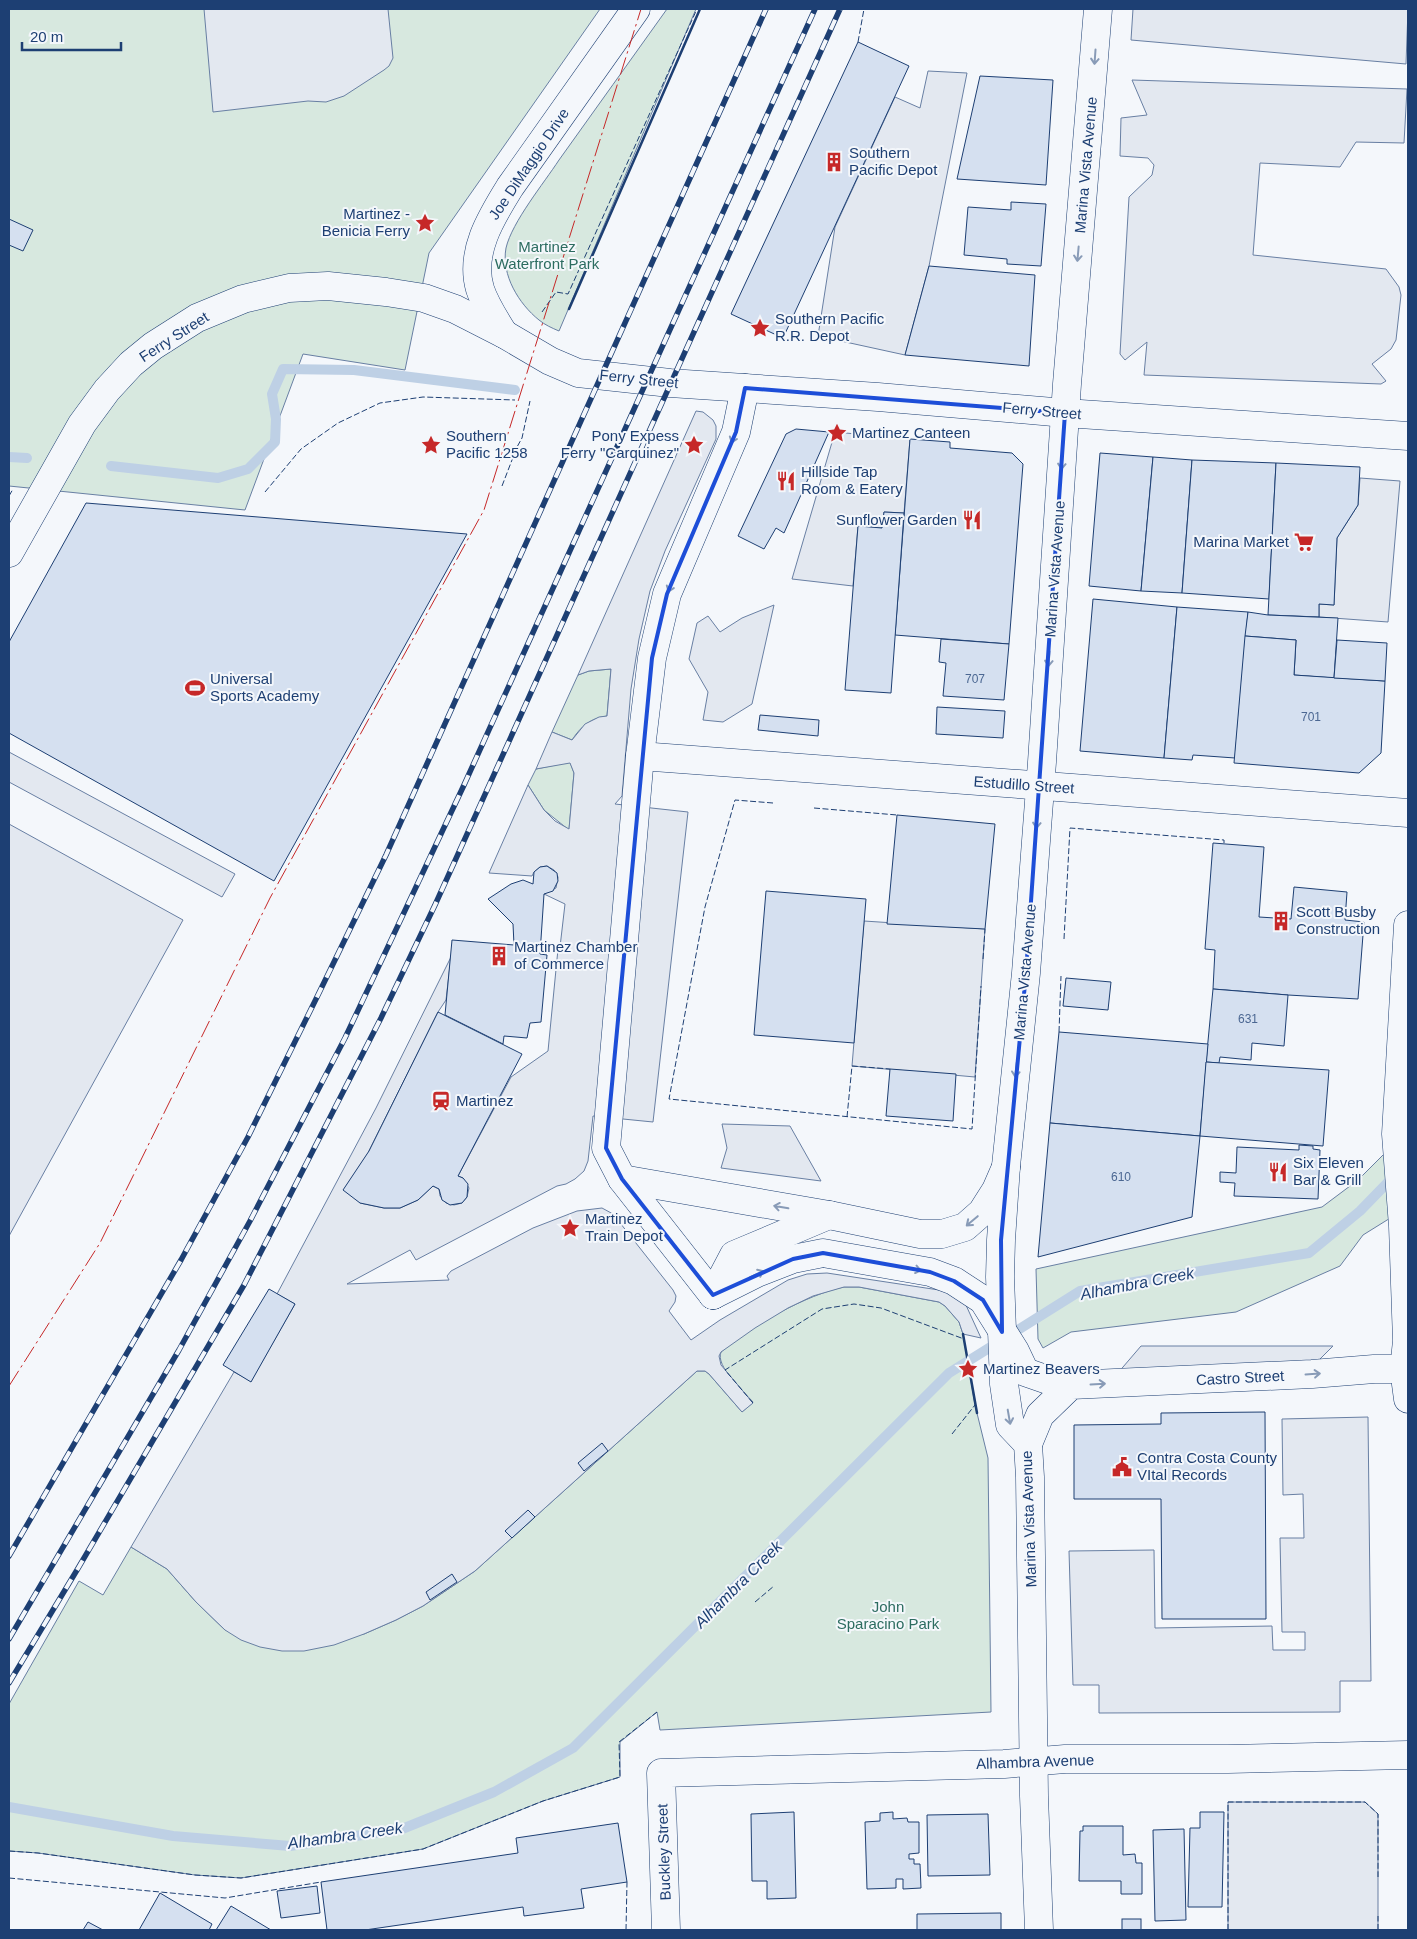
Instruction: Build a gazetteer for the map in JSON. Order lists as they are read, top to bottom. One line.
{"streets":{"street":["Joe DiMaggio Drive","Marina Vista Avenue","Ferry Street","Estudillo Street","Castro Street","Alhambra Avenue","Buckley Street"]},"crossings":[["Joe DiMaggio Drive","Ferry Street"],["Marina Vista Avenue","Ferry Street"],["Marina Vista Avenue","Estudillo Street"],["Marina Vista Avenue","Castro Street"],["Marina Vista Avenue","Alhambra Avenue"],["Alhambra Avenue","Buckley Street"]],"one_way":["Marina Vista Avenue","Castro Street"],"water":["Alhambra Creek"],"parks":["Martinez Waterfront Park","John Sparacino Park"],"places":{"building":["Southern Pacific Depot","Scott Busby Construction","Martinez Chamber of Commerce"],"place":["Martinez - Benicia Ferry","Southern Pacific R.R. Depot","Martinez Canteen","Southern Pacific 1258","Pony Expess Ferry \"Carquinez\"","Martinez Train Depot","Martinez Beavers"],"restaurant":["Hillside Tap Room & Eatery","Sunflower Garden","Six Eleven Bar & Grill"],"supermarket":["Marina Market"],"sports":["Universal Sports Academy"],"station":["Martinez"],"public building":["Contra Costa County VItal Records"]},"house_numbers":["707","701","631","610"],"scale_bar":"20 m"}
